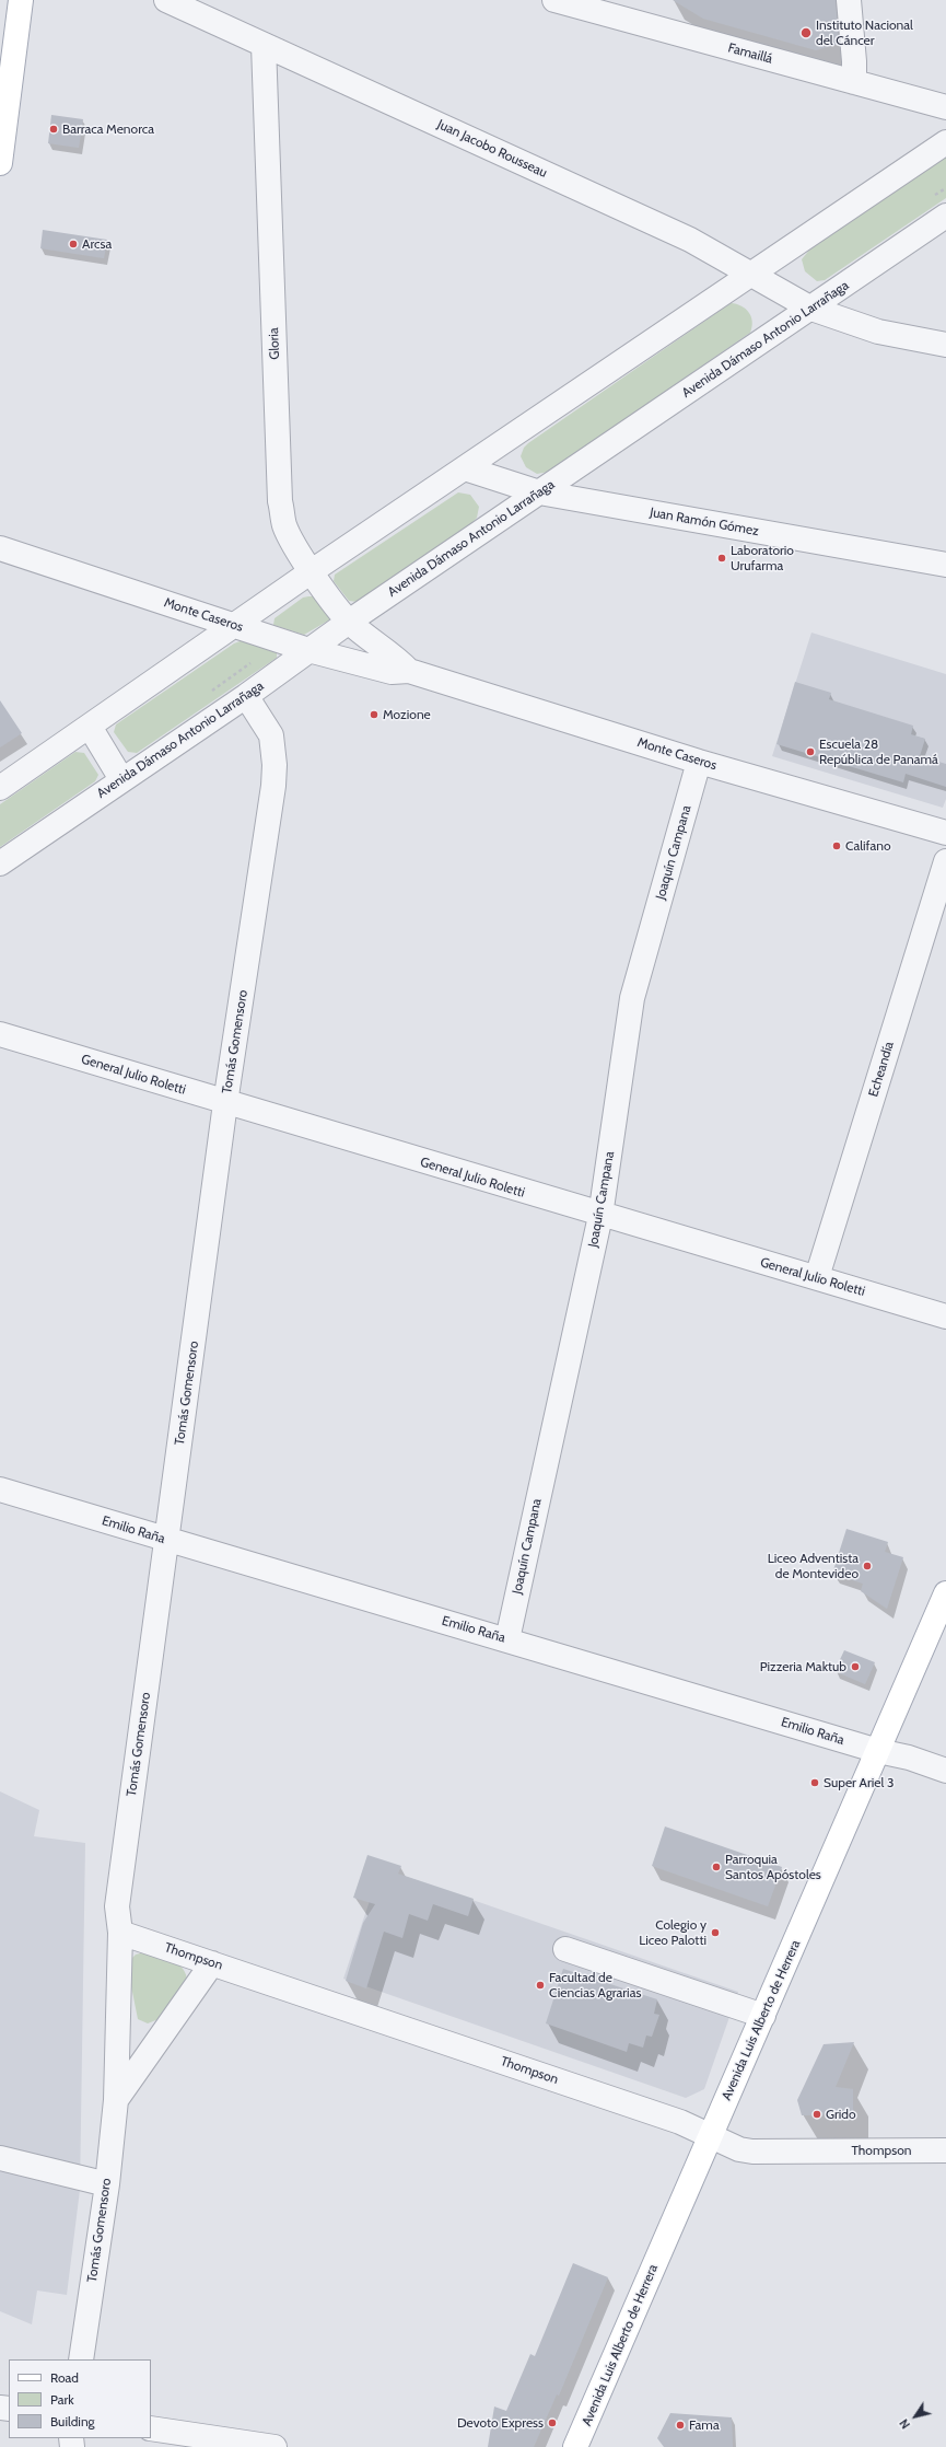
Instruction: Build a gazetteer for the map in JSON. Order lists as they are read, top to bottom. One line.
{"streets":{"main road":["Avenida Luis Alberto de Herrera"],"street":["Famaillá","Juan Jacobo Rousseau","Avenida Dámaso Antonio Larrañaga","Gloria","Juan Ramón Gómez","Monte Caseros","Joaquín Campana","Tomás Gomensoro","Echeandía","General Julio Roletti","Emilio Raña","Thompson"]},"crossings":[["Juan Jacobo Rousseau","Avenida Dámaso Antonio Larrañaga"],["Juan Jacobo Rousseau","Gloria"],["Avenida Dámaso Antonio Larrañaga","Gloria"],["Avenida Dámaso Antonio Larrañaga","Juan Ramón Gómez"],["Avenida Dámaso Antonio Larrañaga","Monte Caseros"],["Avenida Dámaso Antonio Larrañaga","Tomás Gomensoro"],["Gloria","Monte Caseros"],["Monte Caseros","Joaquín Campana"],["Joaquín Campana","General Julio Roletti"],["Joaquín Campana","Emilio Raña"],["Tomás Gomensoro","General Julio Roletti"],["Tomás Gomensoro","Emilio Raña"],["Tomás Gomensoro","Thompson"],["Echeandía","General Julio Roletti"],["Emilio Raña","Avenida Luis Alberto de Herrera"],["Thompson","Avenida Luis Alberto de Herrera"]],"places":["Instituto Nacional del Cáncer","Barraca Menorca","Arcsa","Laboratorio Urufarma","Mozione","Escuela 28 República de Panamá","Califano","Liceo Adventista de Montevideo","Pizzeria Maktub","Super Ariel 3","Parroquia Santos Apóstoles","Colegio y Liceo Palotti","Facultad de Ciencias Agrarias","Grido","Devoto Express","Fama"],"legend":["Road","Park","Building"],"north":"bottom left"}
